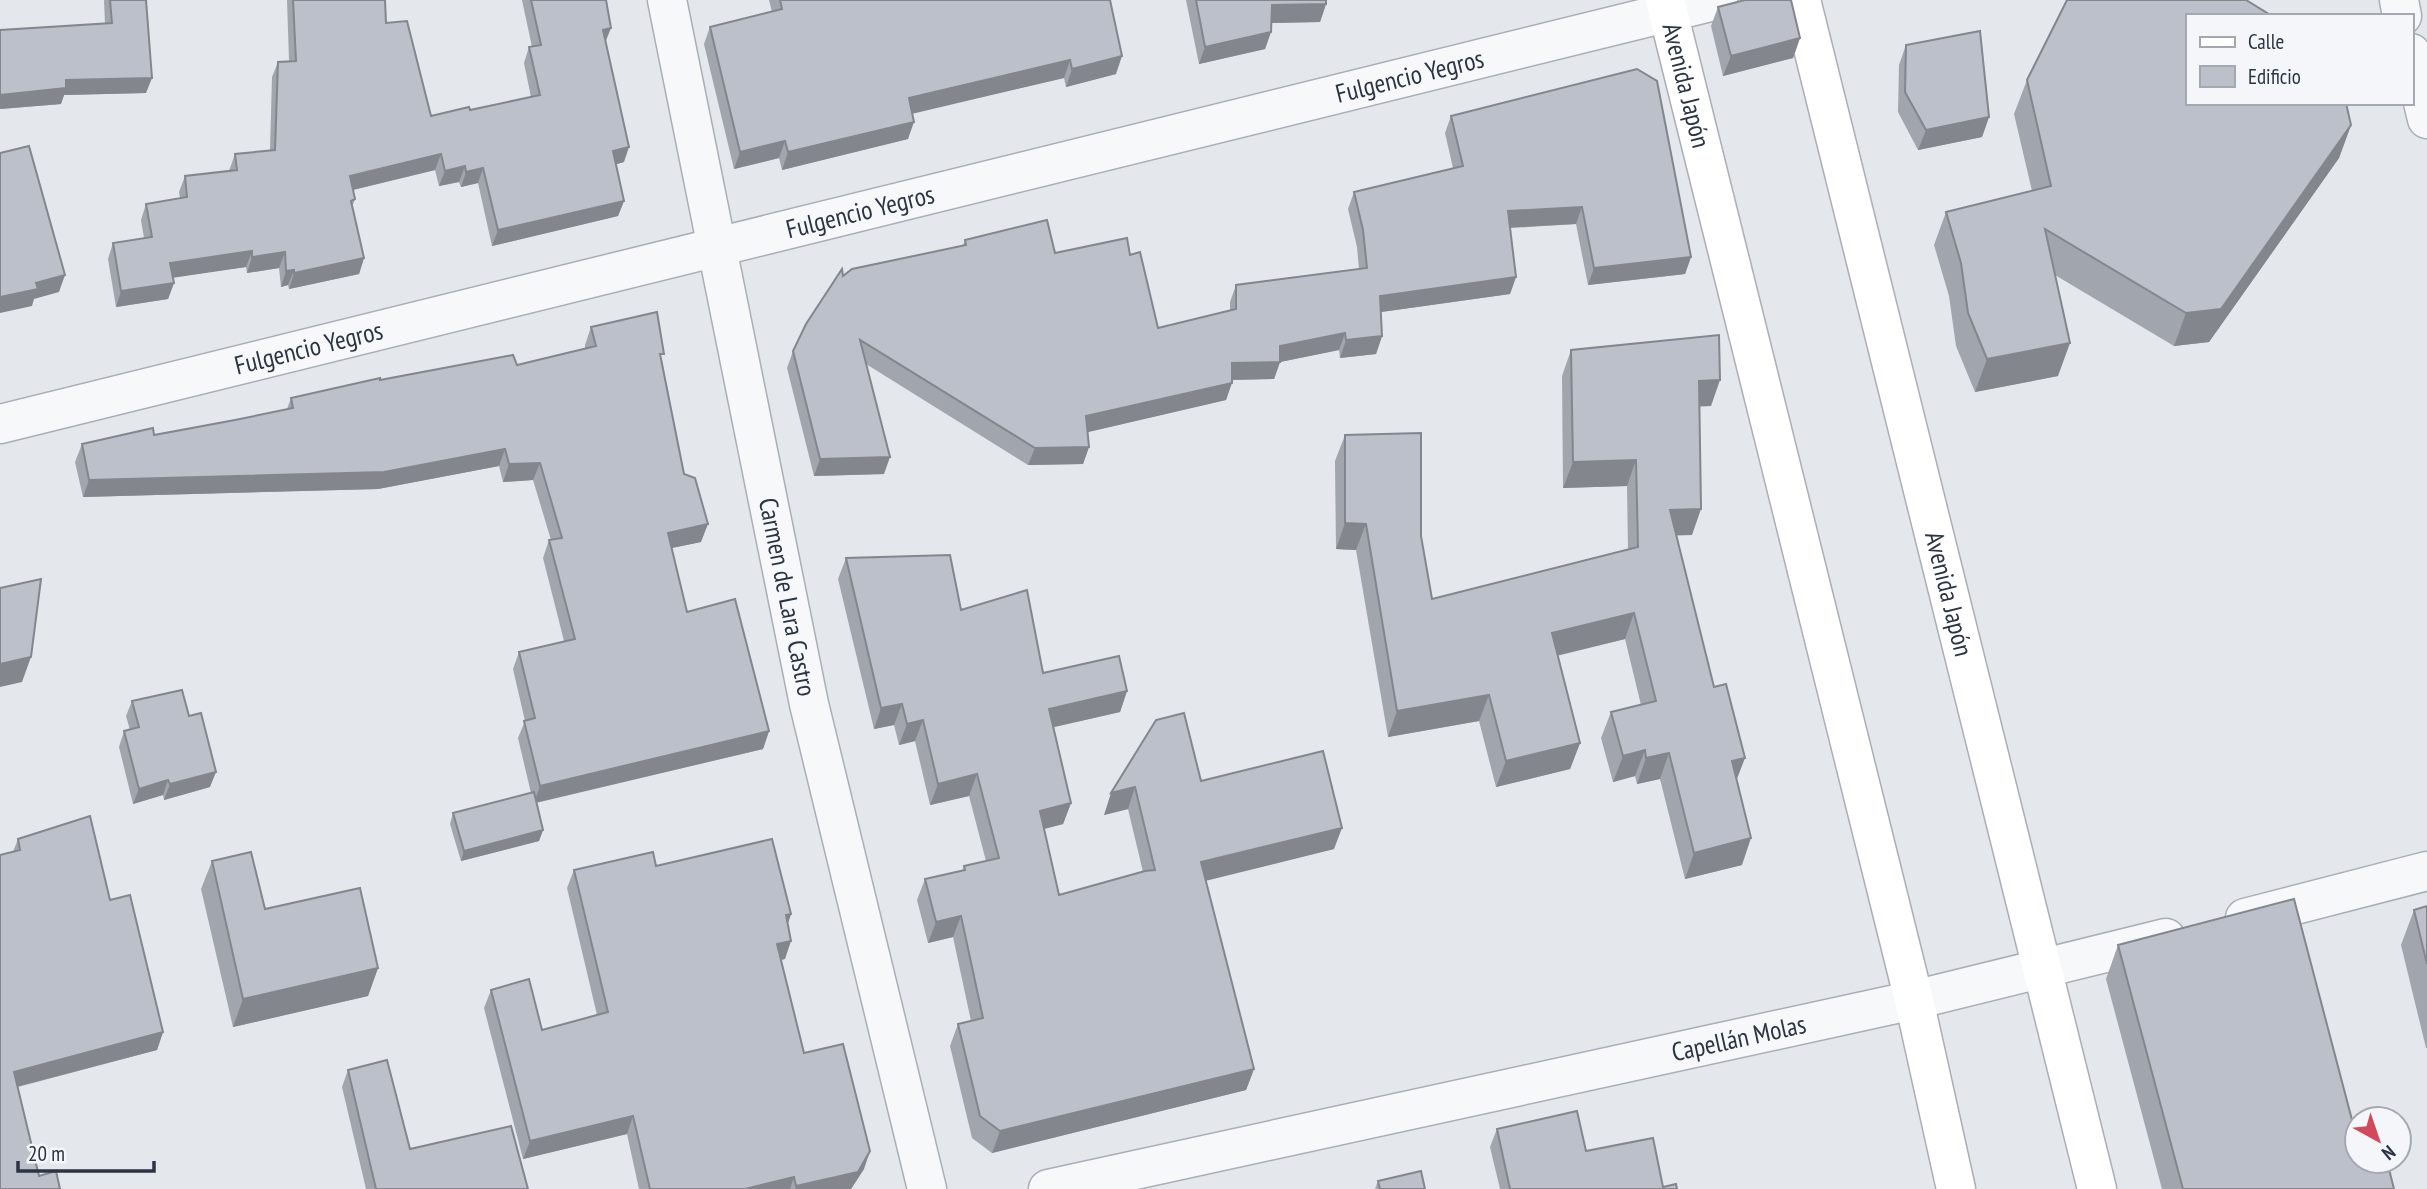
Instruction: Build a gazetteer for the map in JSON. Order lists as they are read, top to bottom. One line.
{"streets":{"main road":["Avenida Japón"],"street":["Fulgencio Yegros","Carmen de Lara Castro","Capellán Molas"]},"crossings":[["Fulgencio Yegros","Avenida Japón"],["Fulgencio Yegros","Carmen de Lara Castro"],["Avenida Japón","Capellán Molas"]],"legend":["Calle","Edificio"],"scale_bar":"20 m","north":"bottom right"}
